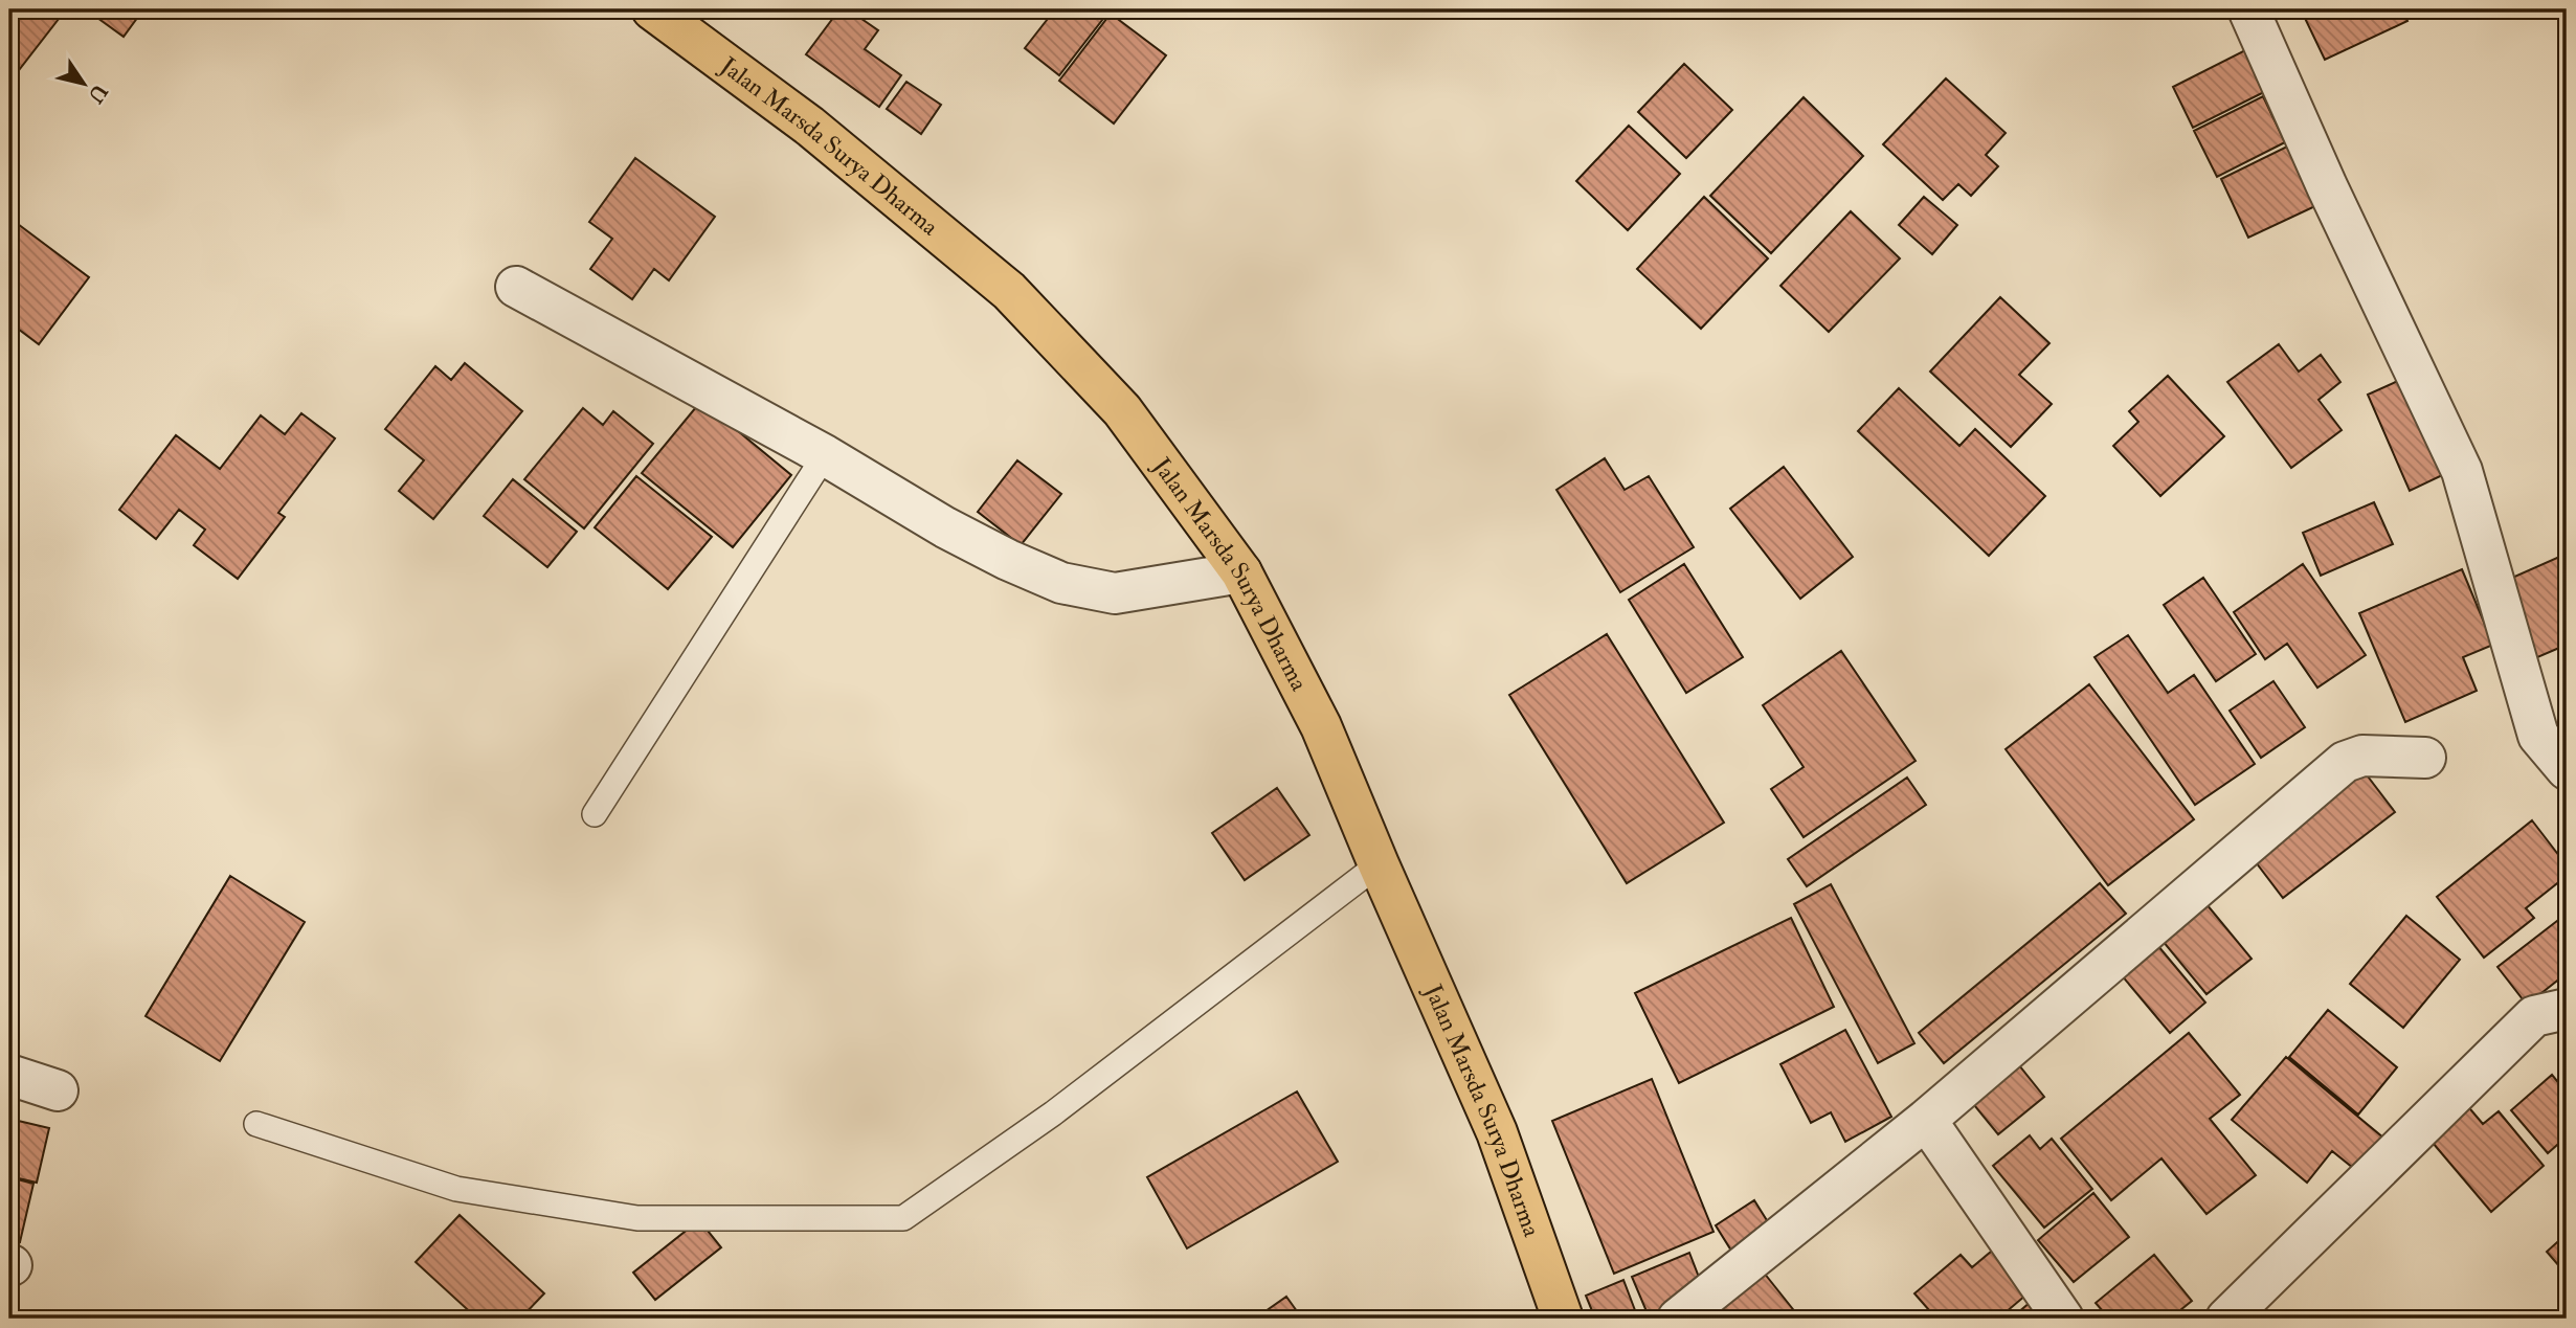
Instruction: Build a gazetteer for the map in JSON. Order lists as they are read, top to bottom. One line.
{"streets":{"highway":["Jalan Marsda Surya Dharma"]},"north":"bottom right"}
